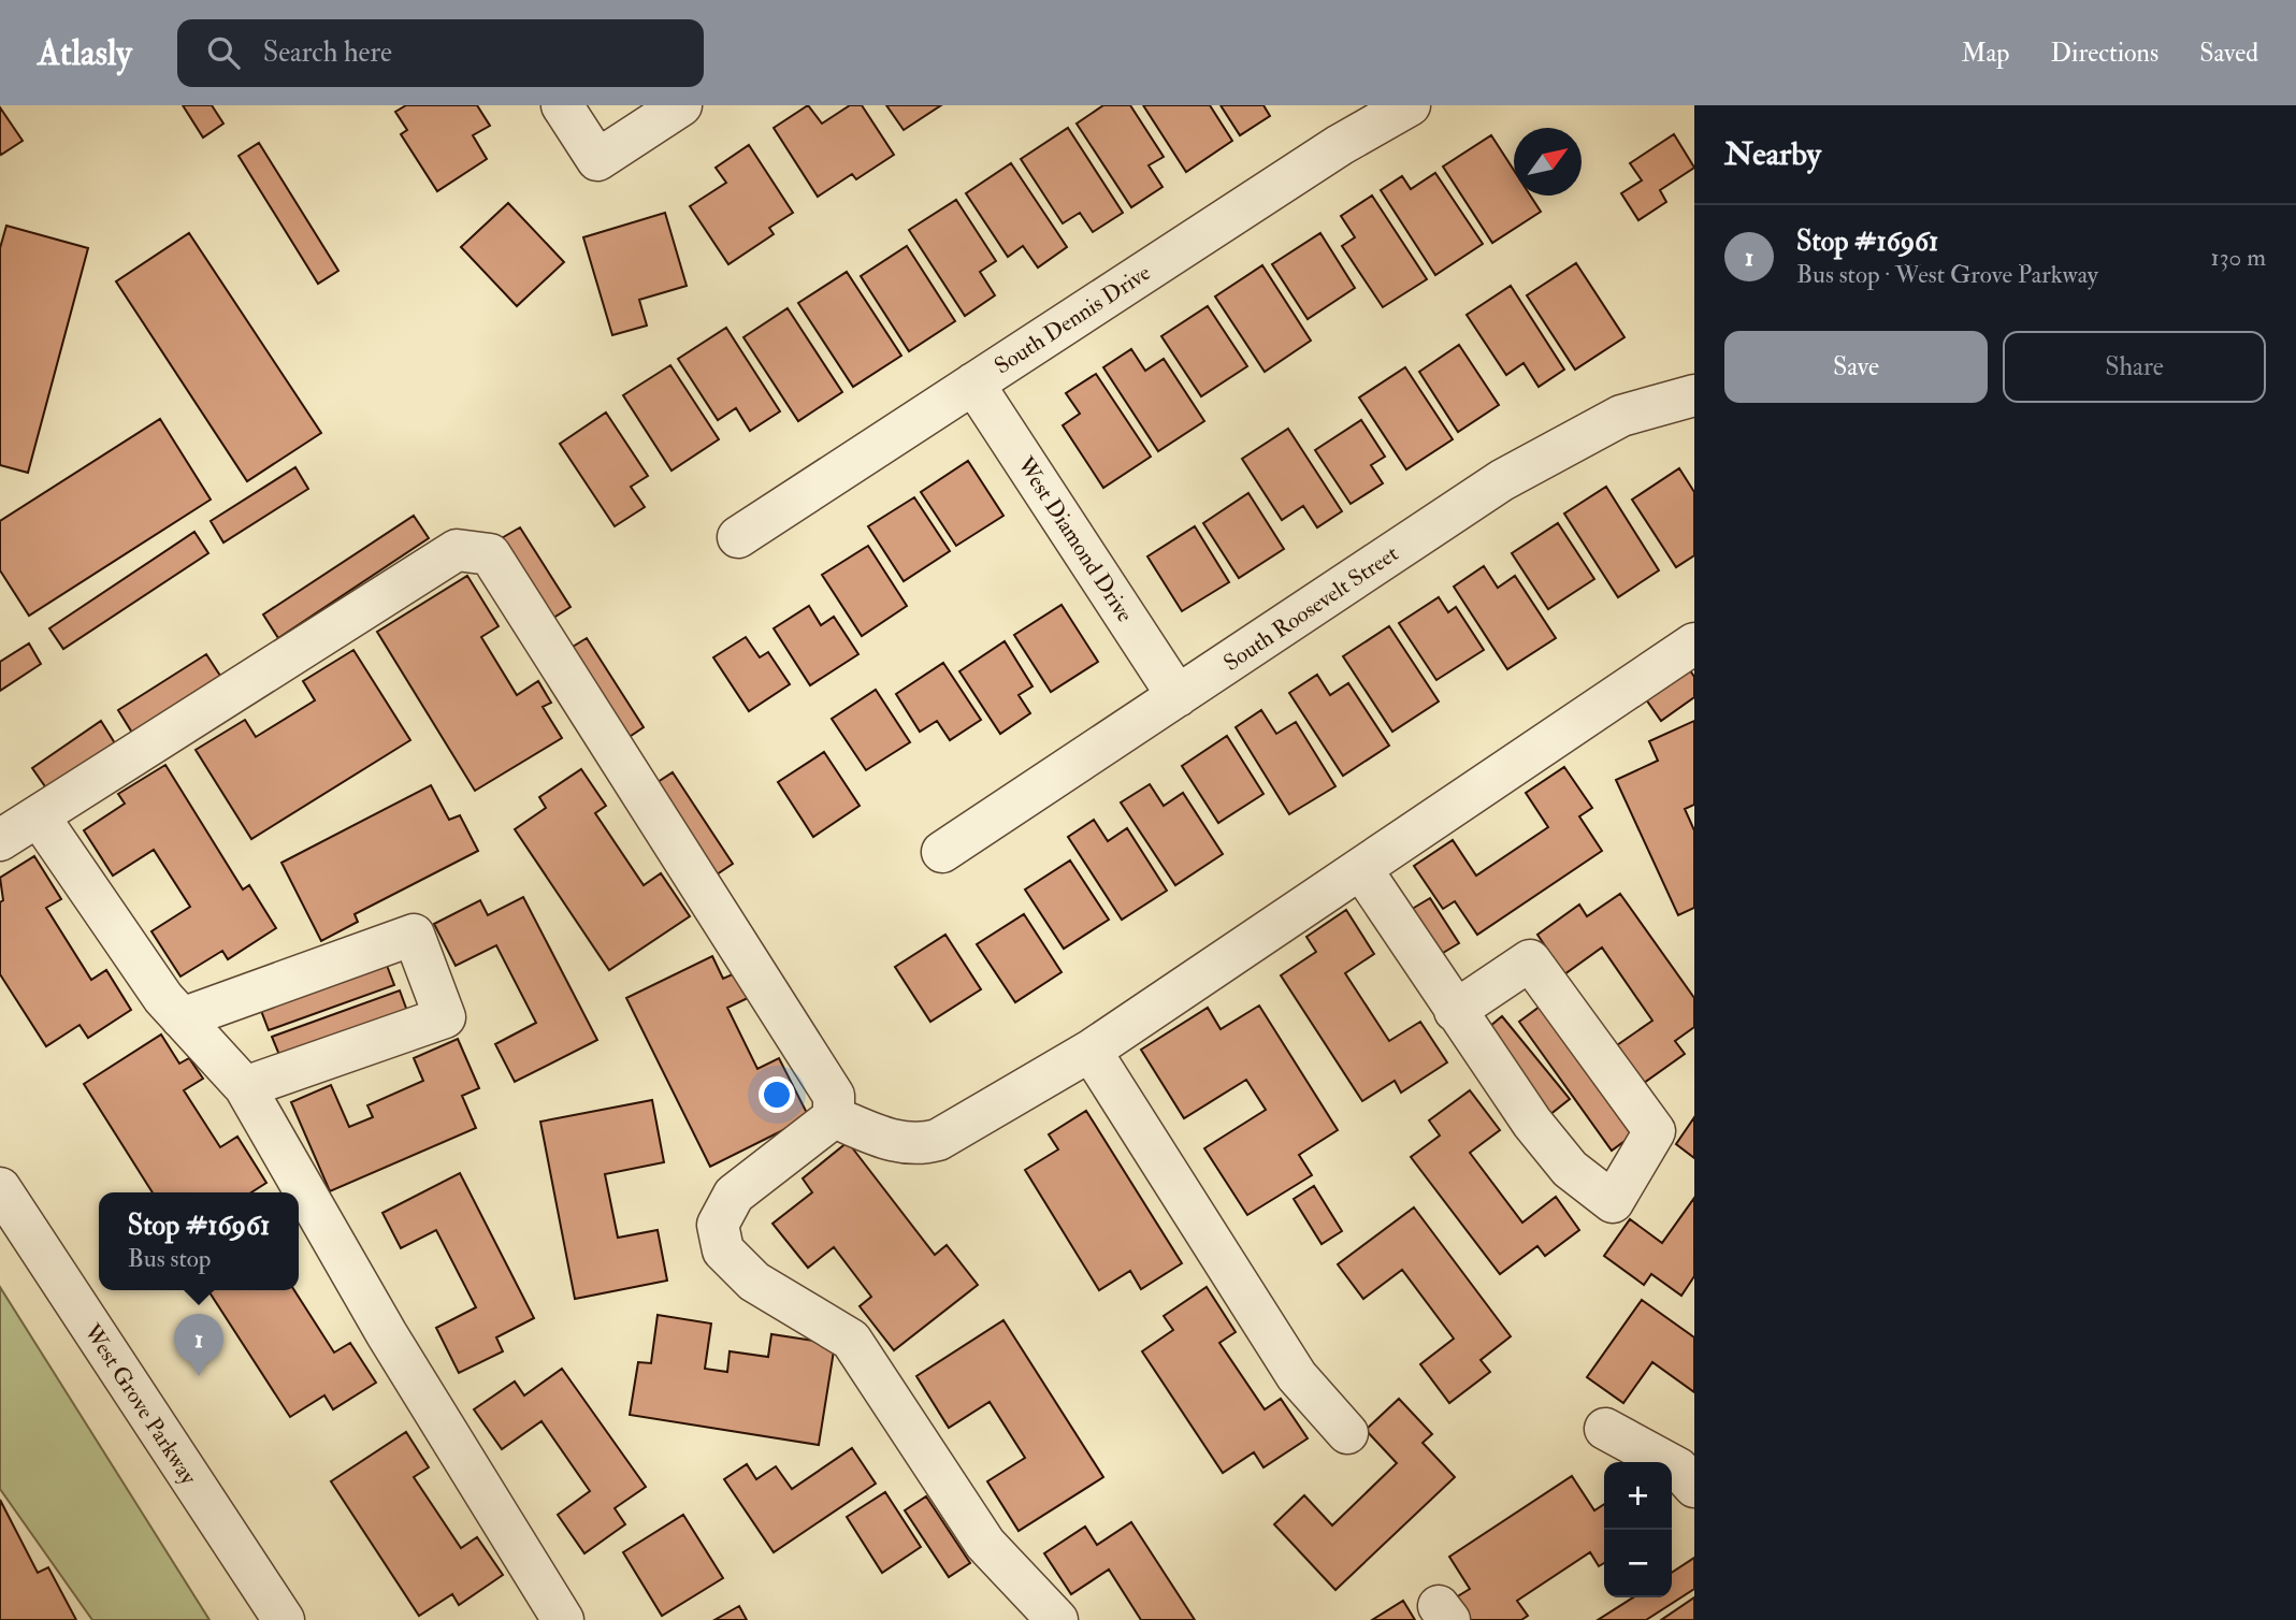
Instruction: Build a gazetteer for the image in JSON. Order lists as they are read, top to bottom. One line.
{"streets":{"street":["South Dennis Drive","West Diamond Drive","South Roosevelt Street","West Grove Parkway"]},"crossings":[["South Dennis Drive","West Diamond Drive"],["West Diamond Drive","South Roosevelt Street"]],"north":"top right","page":{"header":"Atlasly","search":"Search here","nav":["Map","Directions","Saved"],"heading":"Nearby","list":[{"mark":"1","name":"Stop #16961","note":"Bus stop · West Grove Parkway","value":"130 m"}],"buttons":["Save","Share"],"popup":["Stop #16961","Bus stop"],"pins":"1","map_buttons":["+","−"]}}
